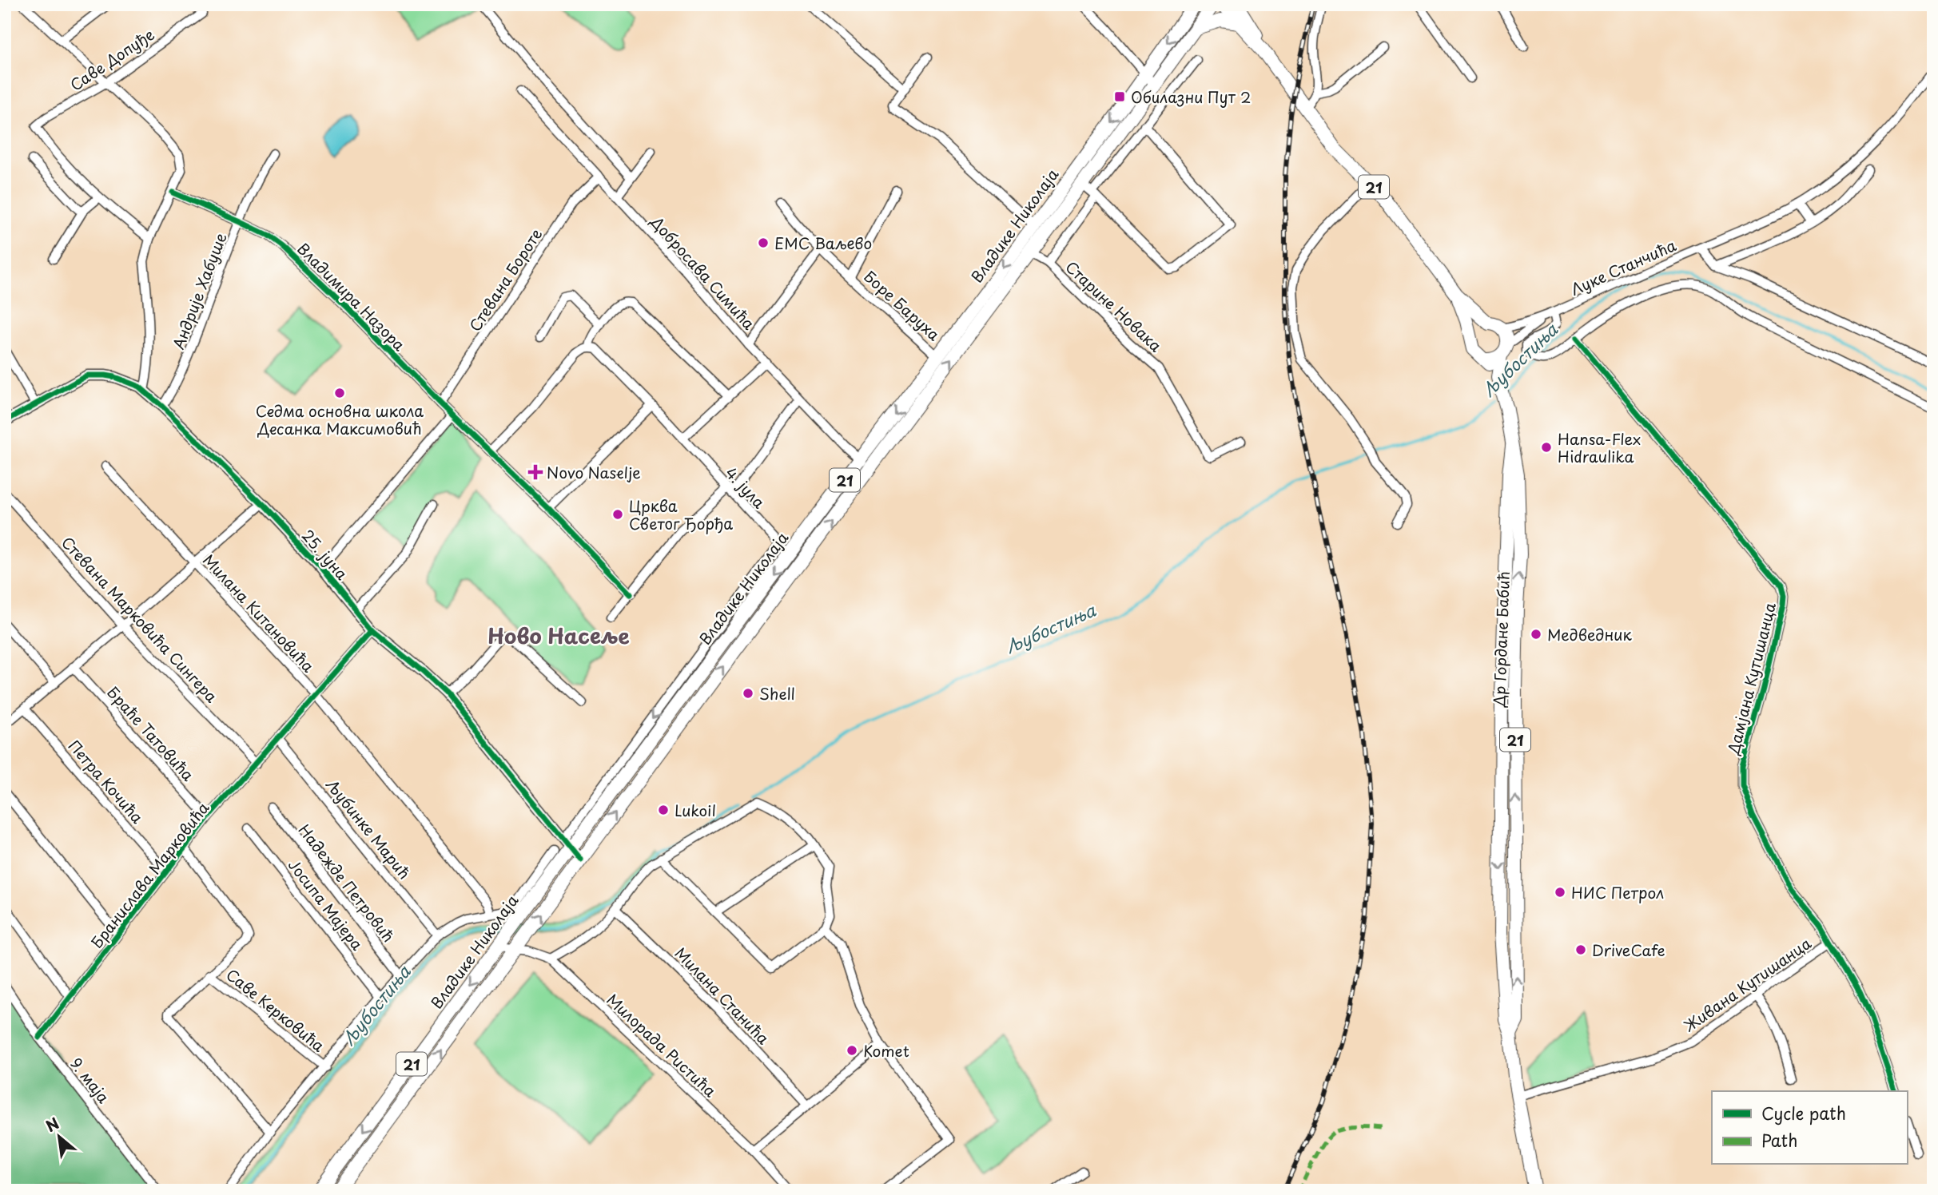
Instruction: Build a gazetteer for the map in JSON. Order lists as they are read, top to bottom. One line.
{"streets":{"main road":["21","Владике Николаја","Др Гордане Бабић"],"street":["Саве Допуђе","Луке Станчића","Добросава Симића","Стевана Бороте","Андрије Хабуше","Владимира Назора","Боре Баруха","Старине Новака","4. јула","25. јуна","Милана Китановића","Стевана Марковића Сингера","Дамјана Кутишанца","Браће Татовића","Петра Кочића","Љубинке Марић","Бранислава Марковића","Надежде Петровић","Јосипа Мајера","Живана Кутишанца","Милана Станића","Саве Керковића","Милорада Ристића","9. маја"]},"crossings":[["21","Луке Станчића"],["21","Др Гордане Бабић"],["Владике Николаја","Добросава Симића"],["Владике Николаја","Боре Баруха"],["Владике Николаја","Старине Новака"],["Владике Николаја","4. јула"],["Владике Николаја","25. јуна"],["Владике Николаја","Милорада Ристића"],["Добросава Симића","Стевана Бороте"],["Стевана Бороте","Владимира Назора"],["Андрије Хабуше","Владимира Назора"],["Андрије Хабуше","25. јуна"],["25. јуна","Бранислава Марковића"],["Милана Китановића","Бранислава Марковића"],["Стевана Марковића Сингера","Бранислава Марковића"],["Др Гордане Бабић","Живана Кутишанца"],["Дамјана Кутишанца","Живана Кутишанца"],["Браће Татовића","Бранислава Марковића"],["Петра Кочића","Бранислава Марковића"],["Љубинке Марић","Бранислава Марковића"],["Бранислава Марковића","9. маја"]],"districts":["Ново Насеље"],"water":["Љубостиња"],"places":{"transit":["Обилазни Пут 2"],"other":["ЕМС Ваљево","Седма основна школа Десанка Максимовић","Hansa-Flex Hidraulika","Црква Светог Ђорђа","Медведник","Shell","Lukoil","НИС Петрол","DriveCafe","Komet"],"health":["Novo Naselje"]},"legend":["Cycle path","Path"],"north":"top left"}
